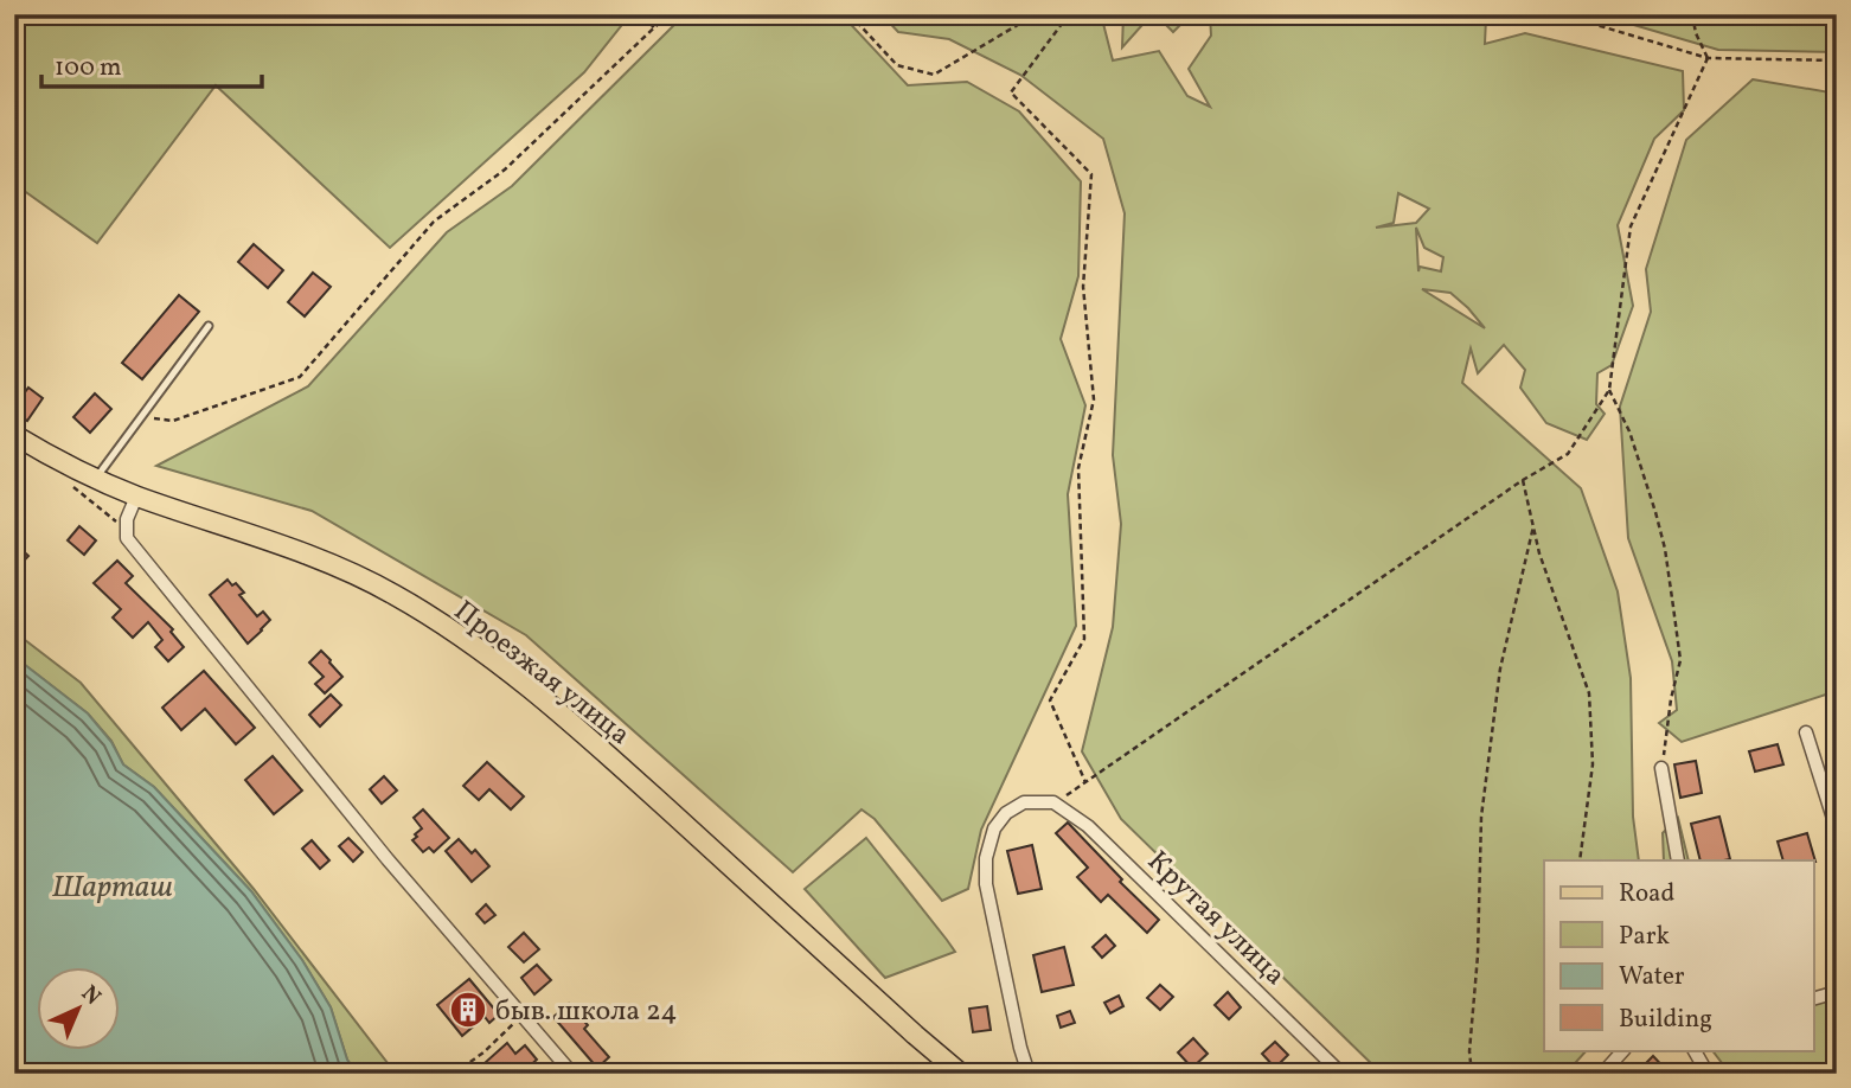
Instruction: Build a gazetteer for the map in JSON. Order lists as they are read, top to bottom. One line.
{"streets":{"main road":["Проезжая улица"],"street":["Крутая улица"]},"water":["Шарташ"],"places":{"building":["быв. школа 24"]},"legend":["Road","Park","Water","Building"],"scale_bar":"100 m","north":"top right"}
